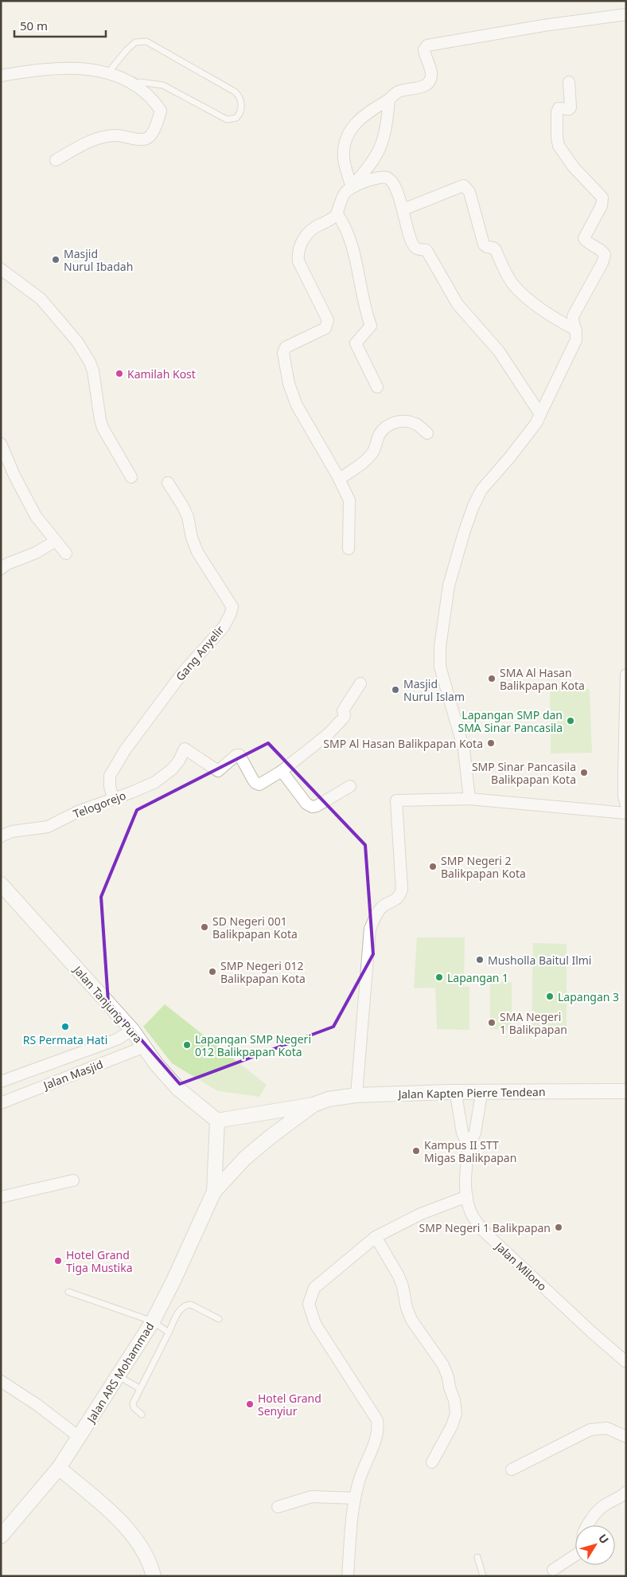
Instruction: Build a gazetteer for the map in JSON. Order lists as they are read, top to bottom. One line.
{"streets":{"street":["Gang Anyelir","Telogorejo","Jalan Tanjung Pura","Jalan Masjid","Jalan Kapten Pierre Tendean","Jalan Milono","Jalan ARS Mohammad"]},"crossings":[["Gang Anyelir","Telogorejo"],["Jalan Tanjung Pura","Jalan Masjid"],["Jalan Tanjung Pura","Jalan Kapten Pierre Tendean"],["Jalan Tanjung Pura","Jalan ARS Mohammad"],["Jalan Kapten Pierre Tendean","Jalan ARS Mohammad"]],"places":["Masjid Nurul Ibadah","Kamilah Kost","SMA Al Hasan Balikpapan Kota","Masjid Nurul Islam","Lapangan SMP dan SMA Sinar Pancasila","SMP Al Hasan Balikpapan Kota","SMP Sinar Pancasila Balikpapan Kota","SMP Negeri 2 Balikpapan Kota","SD Negeri 001 Balikpapan Kota","Musholla Baitul Ilmi","SMP Negeri 012 Balikpapan Kota","Lapangan 1","Lapangan 3","SMA Negeri 1 Balikpapan","RS Permata Hati","Lapangan SMP Negeri 012 Balikpapan Kota","Kampus II STT Migas Balikpapan","SMP Negeri 1 Balikpapan","Hotel Grand Tiga Mustika","Hotel Grand Senyiur"],"scale_bar":"50 m","north":"top right"}
